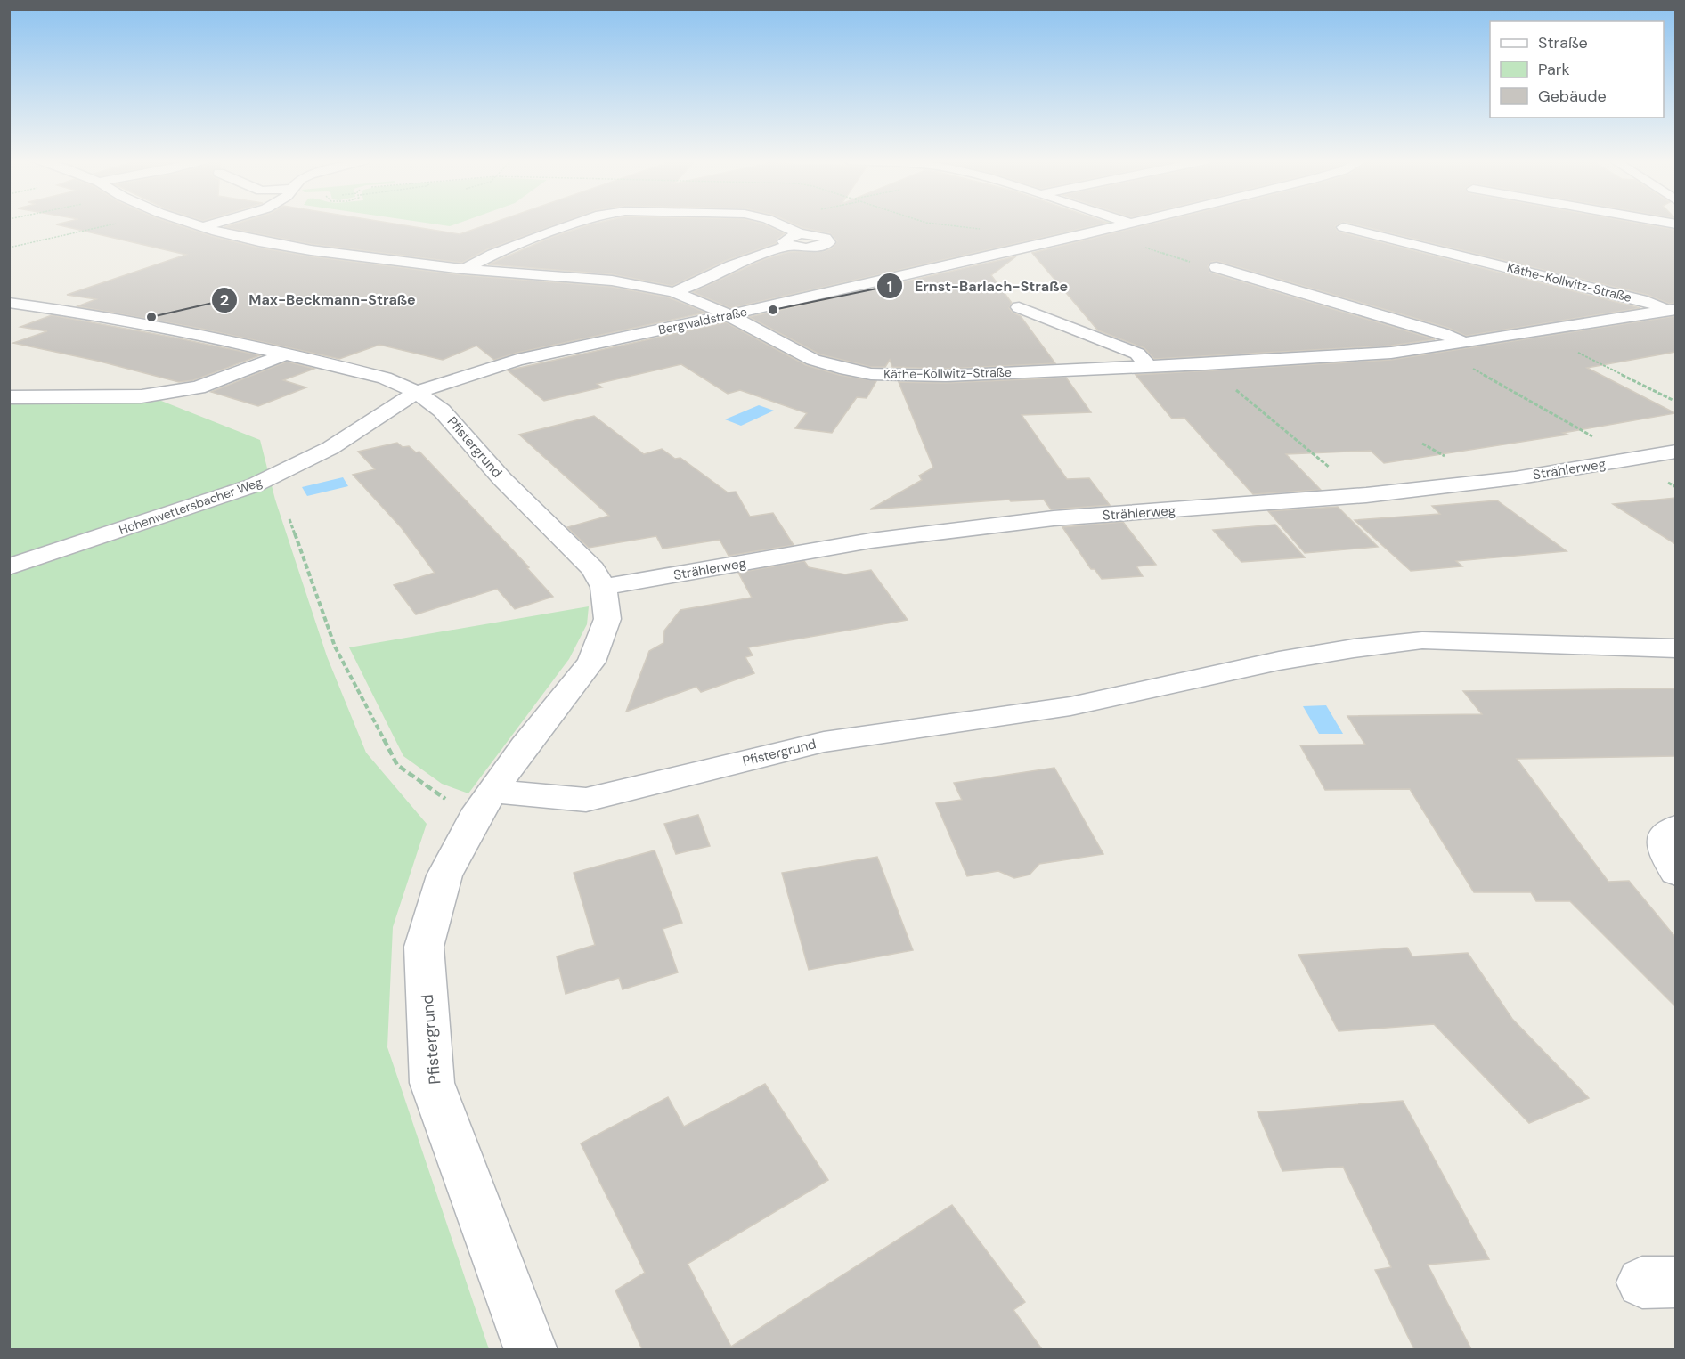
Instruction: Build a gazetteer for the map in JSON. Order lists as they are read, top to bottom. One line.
{"streets":{"street":["Käthe-Kollwitz-Straße","Bergwaldstraße","Pfistergrund","Strählerweg","Hohenwettersbacher Weg"]},"crossings":[["Käthe-Kollwitz-Straße","Bergwaldstraße"],["Bergwaldstraße","Pfistergrund"],["Bergwaldstraße","Hohenwettersbacher Weg"],["Pfistergrund","Strählerweg"],["Pfistergrund","Hohenwettersbacher Weg"]],"places":["Ernst-Barlach-Straße","Max-Beckmann-Straße"],"legend":["Straße","Park","Gebäude"]}
